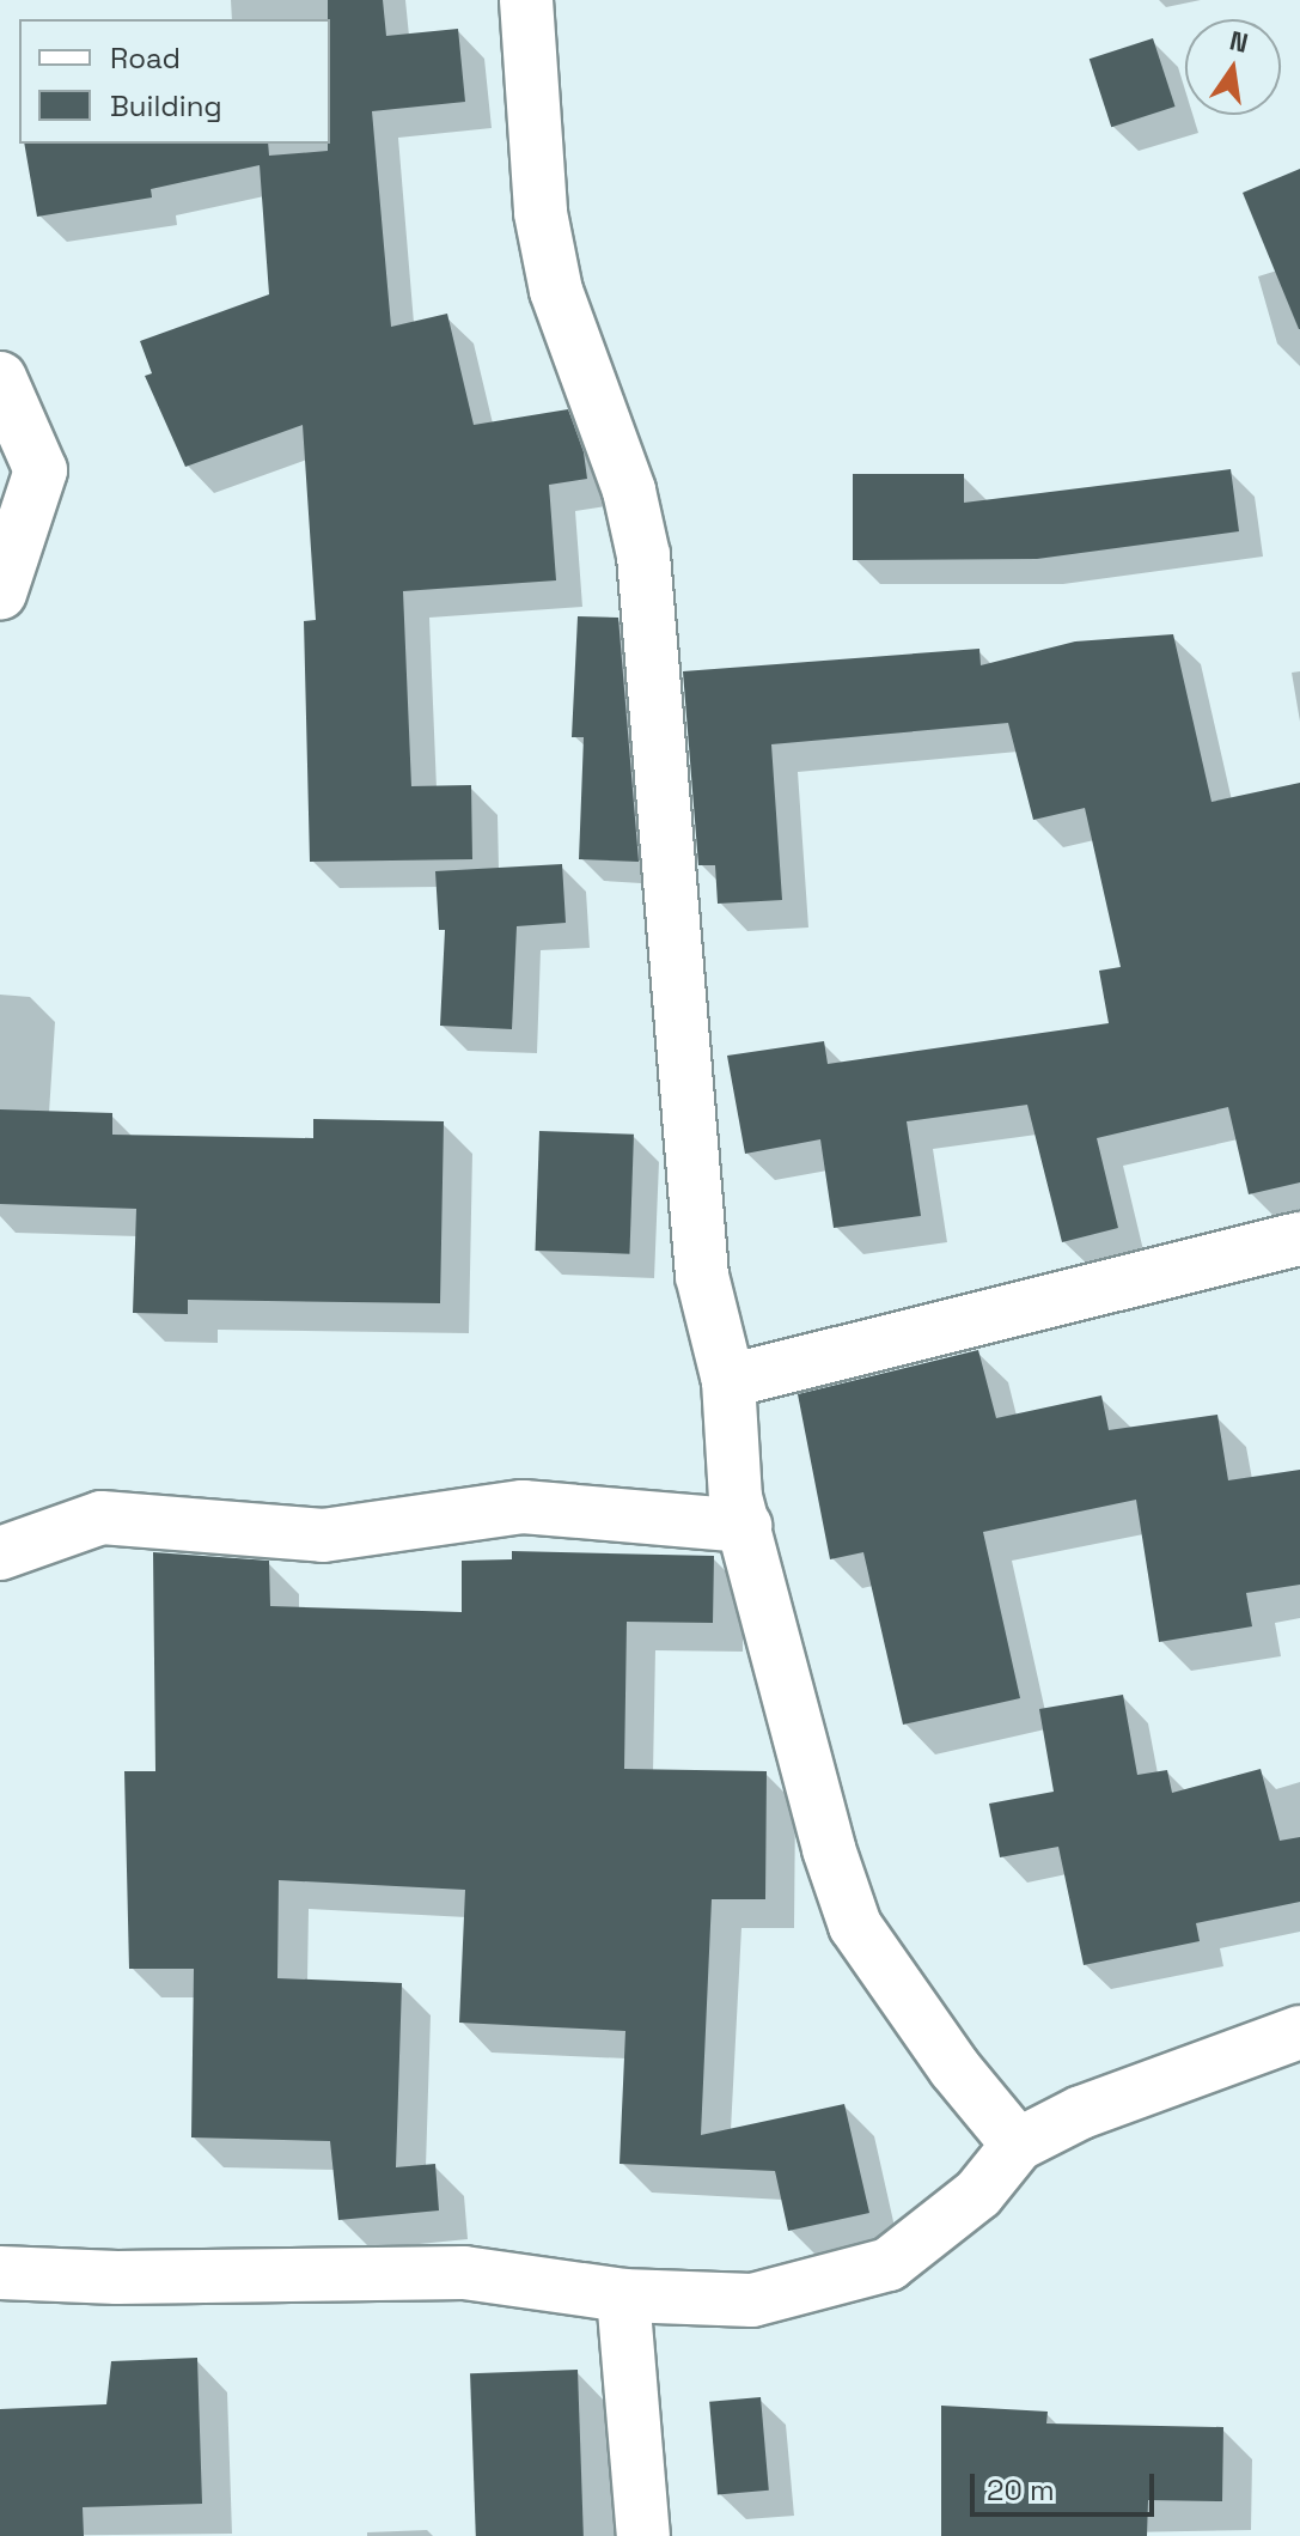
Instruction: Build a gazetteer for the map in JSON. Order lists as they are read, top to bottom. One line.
{"legend":["Road","Building"],"scale_bar":"20 m","north":"top"}
